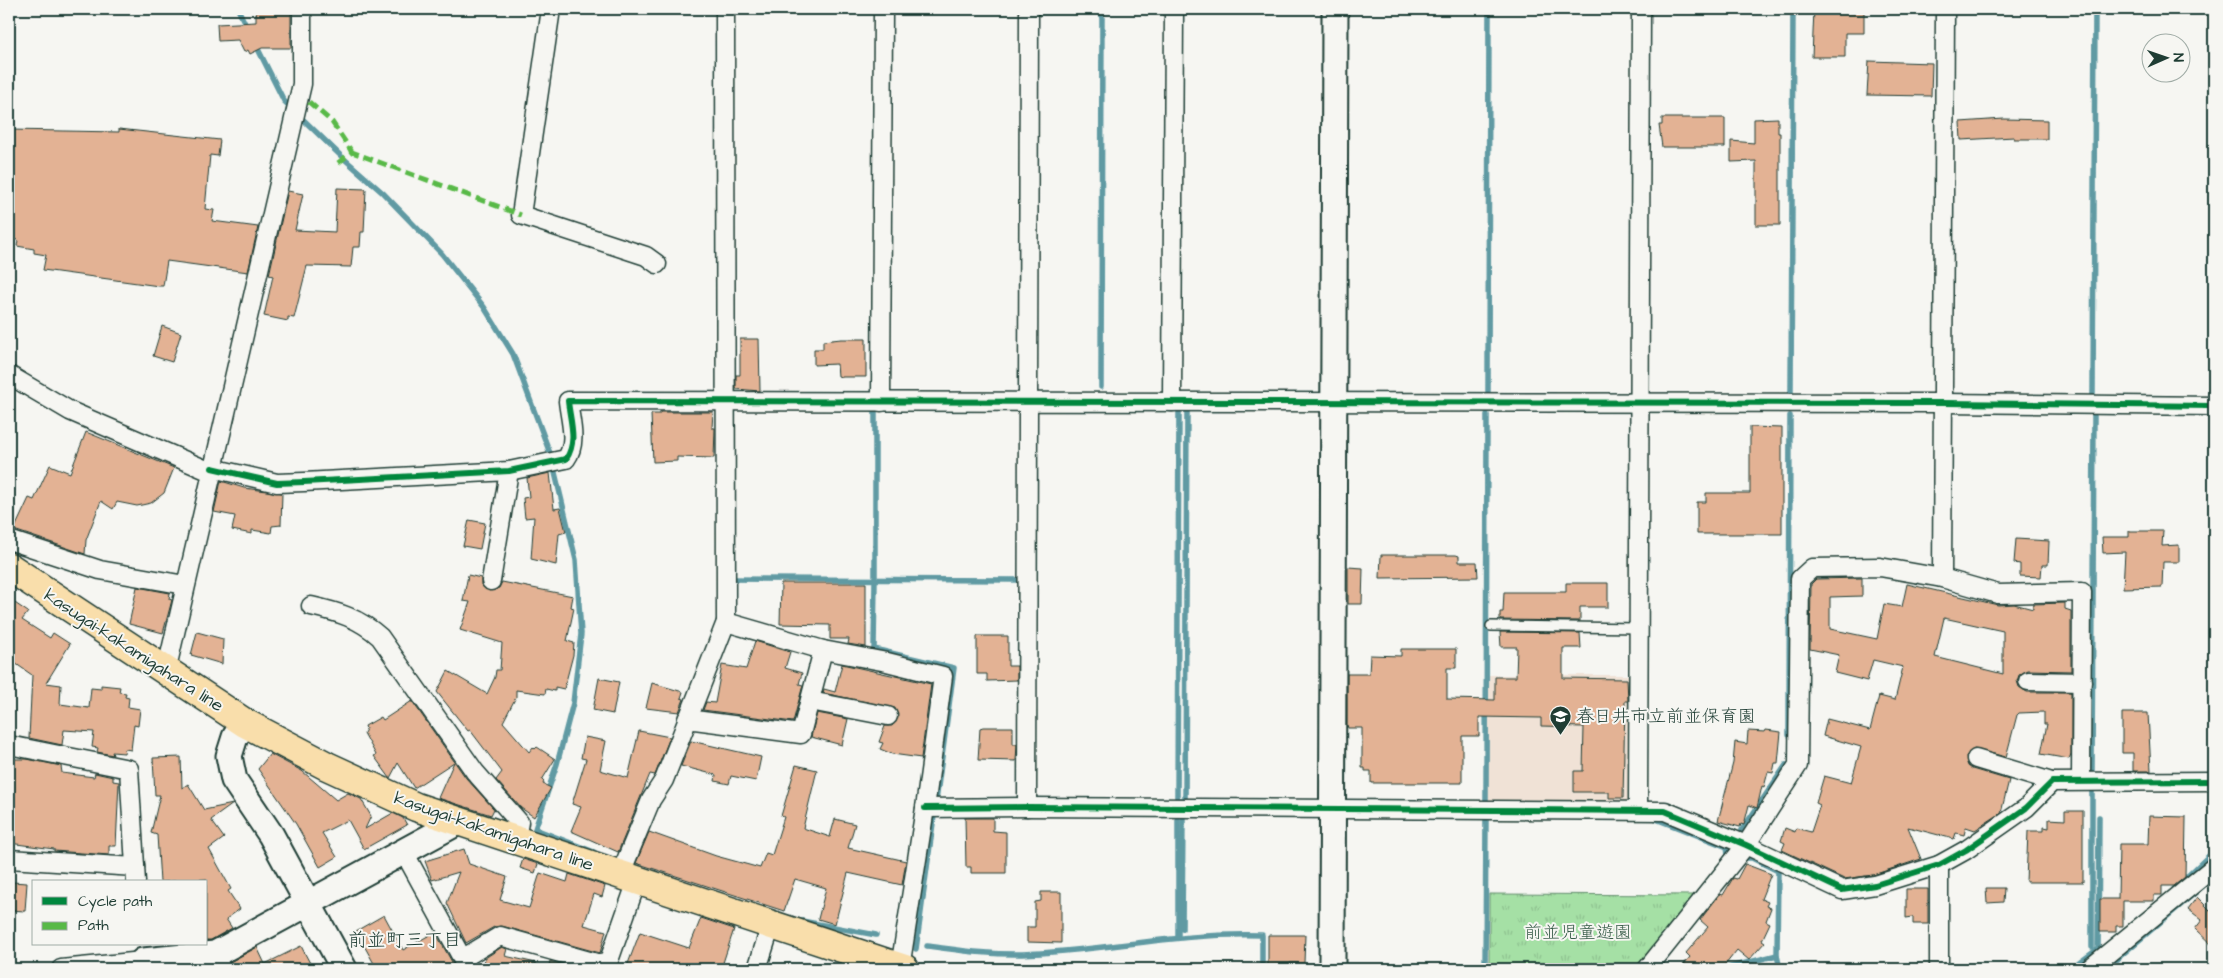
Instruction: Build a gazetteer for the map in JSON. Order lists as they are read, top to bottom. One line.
{"streets":{"main road":["kasugai-kakamigahara line"]},"districts":["前並町三丁目"],"parks":["前並児童遊園"],"places":{"school or university":["春日井市立前並保育園"]},"legend":["Cycle path","Path"],"north":"right"}
